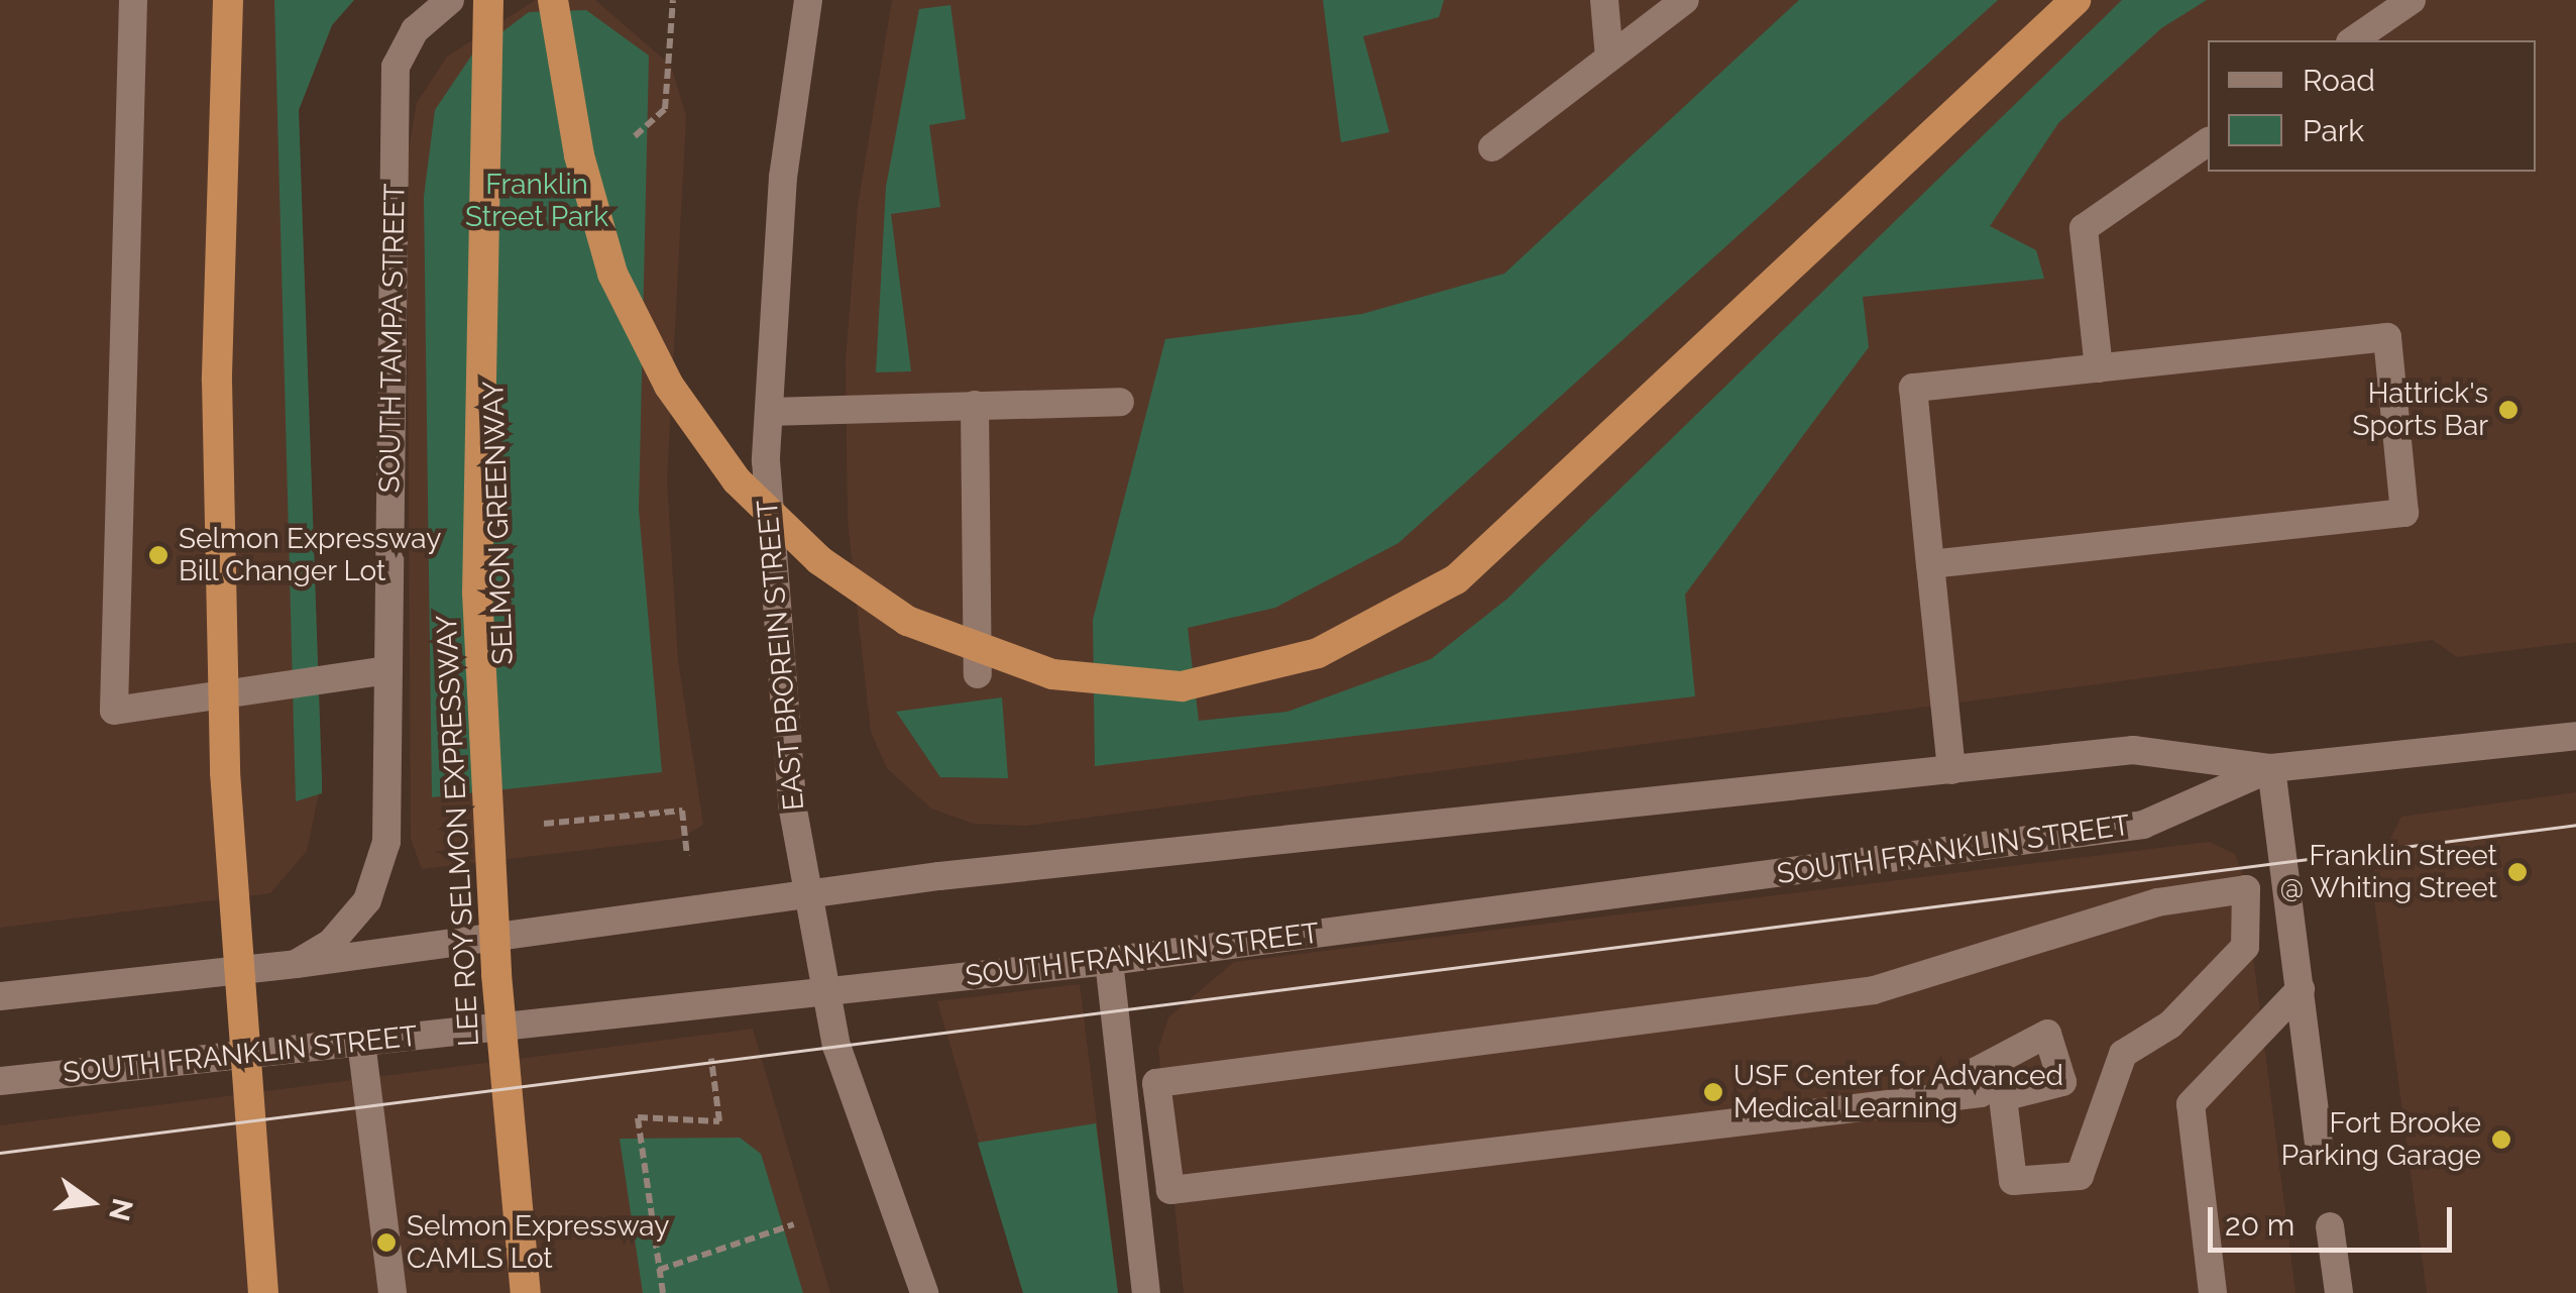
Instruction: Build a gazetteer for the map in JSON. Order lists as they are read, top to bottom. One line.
{"streets":{"highway":["LEE ROY SELMON EXPRESSWAY"],"street":["SOUTH TAMPA STREET","EAST BROREIN STREET","SOUTH FRANKLIN STREET"]},"crossings":[["SOUTH TAMPA STREET","SOUTH FRANKLIN STREET"],["EAST BROREIN STREET","SOUTH FRANKLIN STREET"]],"parks":["Franklin Street Park"],"places":["Hattrick's Sports Bar","Selmon Expressway Bill Changer Lot","Franklin Street @ Whiting Street","USF Center for Advanced Medical Learning","Fort Brooke Parking Garage","Selmon Expressway CAMLS Lot"],"legend":["Road","Park"],"scale_bar":"20 m","north":"right"}
